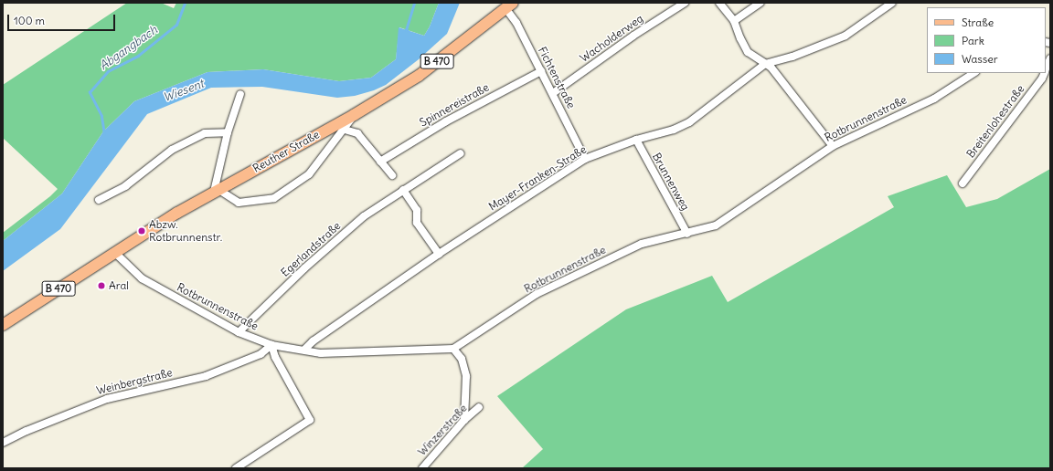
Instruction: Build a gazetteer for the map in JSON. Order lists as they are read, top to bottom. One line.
{"streets":{"main road":["B 470","Reuther Straße"],"street":["Wacholderweg","Fichtenstraße","Spinnereistraße","Rotbrunnenstraße","Breitenlohestraße","Mayer-Franken-Straße","Brunnenweg","Egerlandstraße","Weinbergstraße","Winzerstraße"]},"crossings":[["Wacholderweg","Fichtenstraße"],["Fichtenstraße","Spinnereistraße"],["Fichtenstraße","Reuther Straße"],["Fichtenstraße","Mayer-Franken-Straße"],["Rotbrunnenstraße","Reuther Straße"],["Rotbrunnenstraße","Mayer-Franken-Straße"],["Rotbrunnenstraße","Brunnenweg"],["Rotbrunnenstraße","Egerlandstraße"],["Rotbrunnenstraße","Weinbergstraße"],["Mayer-Franken-Straße","Brunnenweg"]],"water":["Abgangbach","Wiesent"],"places":["Abzw. Rotbrunnenstr.","Aral"],"legend":["Straße","Park","Wasser"],"scale_bar":"100 m"}
